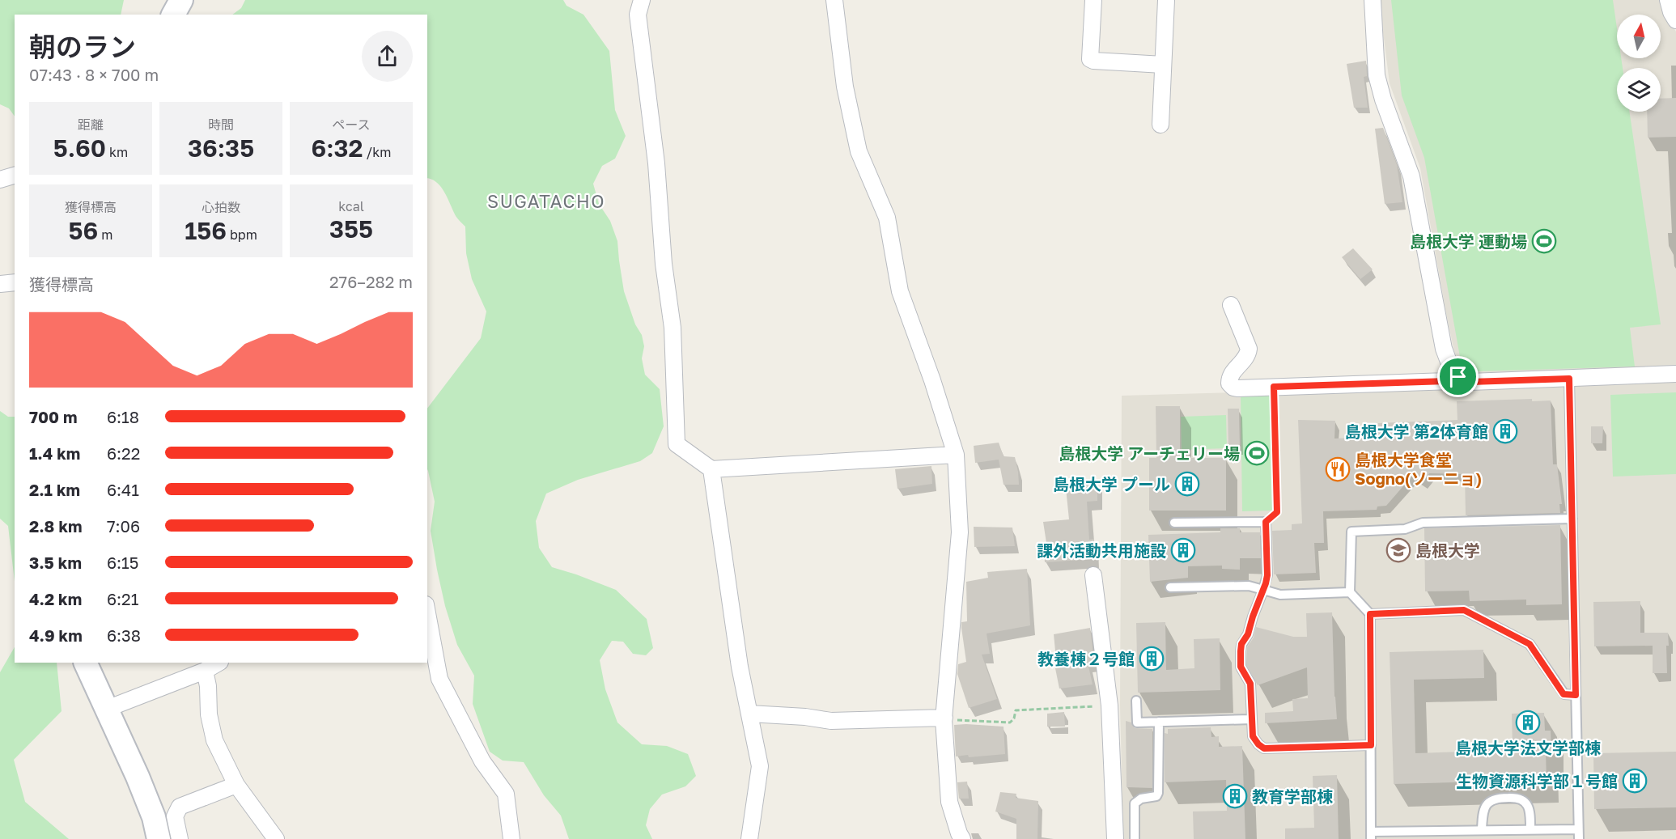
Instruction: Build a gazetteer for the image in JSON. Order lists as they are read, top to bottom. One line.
{"districts":["SUGATACHO"],"places":{"sports":["島根大学 運動場","島根大学 アーチェリー場"],"building":["島根大学 第2体育館","島根大学 プール","課外活動共用施設","教養棟２号館","島根大学法文学部棟","生物資源科学部１号館","教育学部棟"],"restaurant":["島根大学食堂 Sogno(ソーニョ)"],"school or university":["島根大学"]},"north":"top","page":{"heading":["朝のラン","07:43 · 8 × 700 m"],"stats":[["距離","5.60 km"],["時間","36:35"],["ペース","6:32 /km"],["獲得標高","56 m"],["心拍数","156 bpm"],["kcal","355"]],"chart":["獲得標高","276–282 m"],"list":[{"name":"700 m","note":"6:18"},{"name":"1.4 km","note":"6:22"},{"name":"2.1 km","note":"6:41"},{"name":"2.8 km","note":"7:06"},{"name":"3.5 km","note":"6:15"},{"name":"4.2 km","note":"6:21"},{"name":"4.9 km","note":"6:38"}]}}
